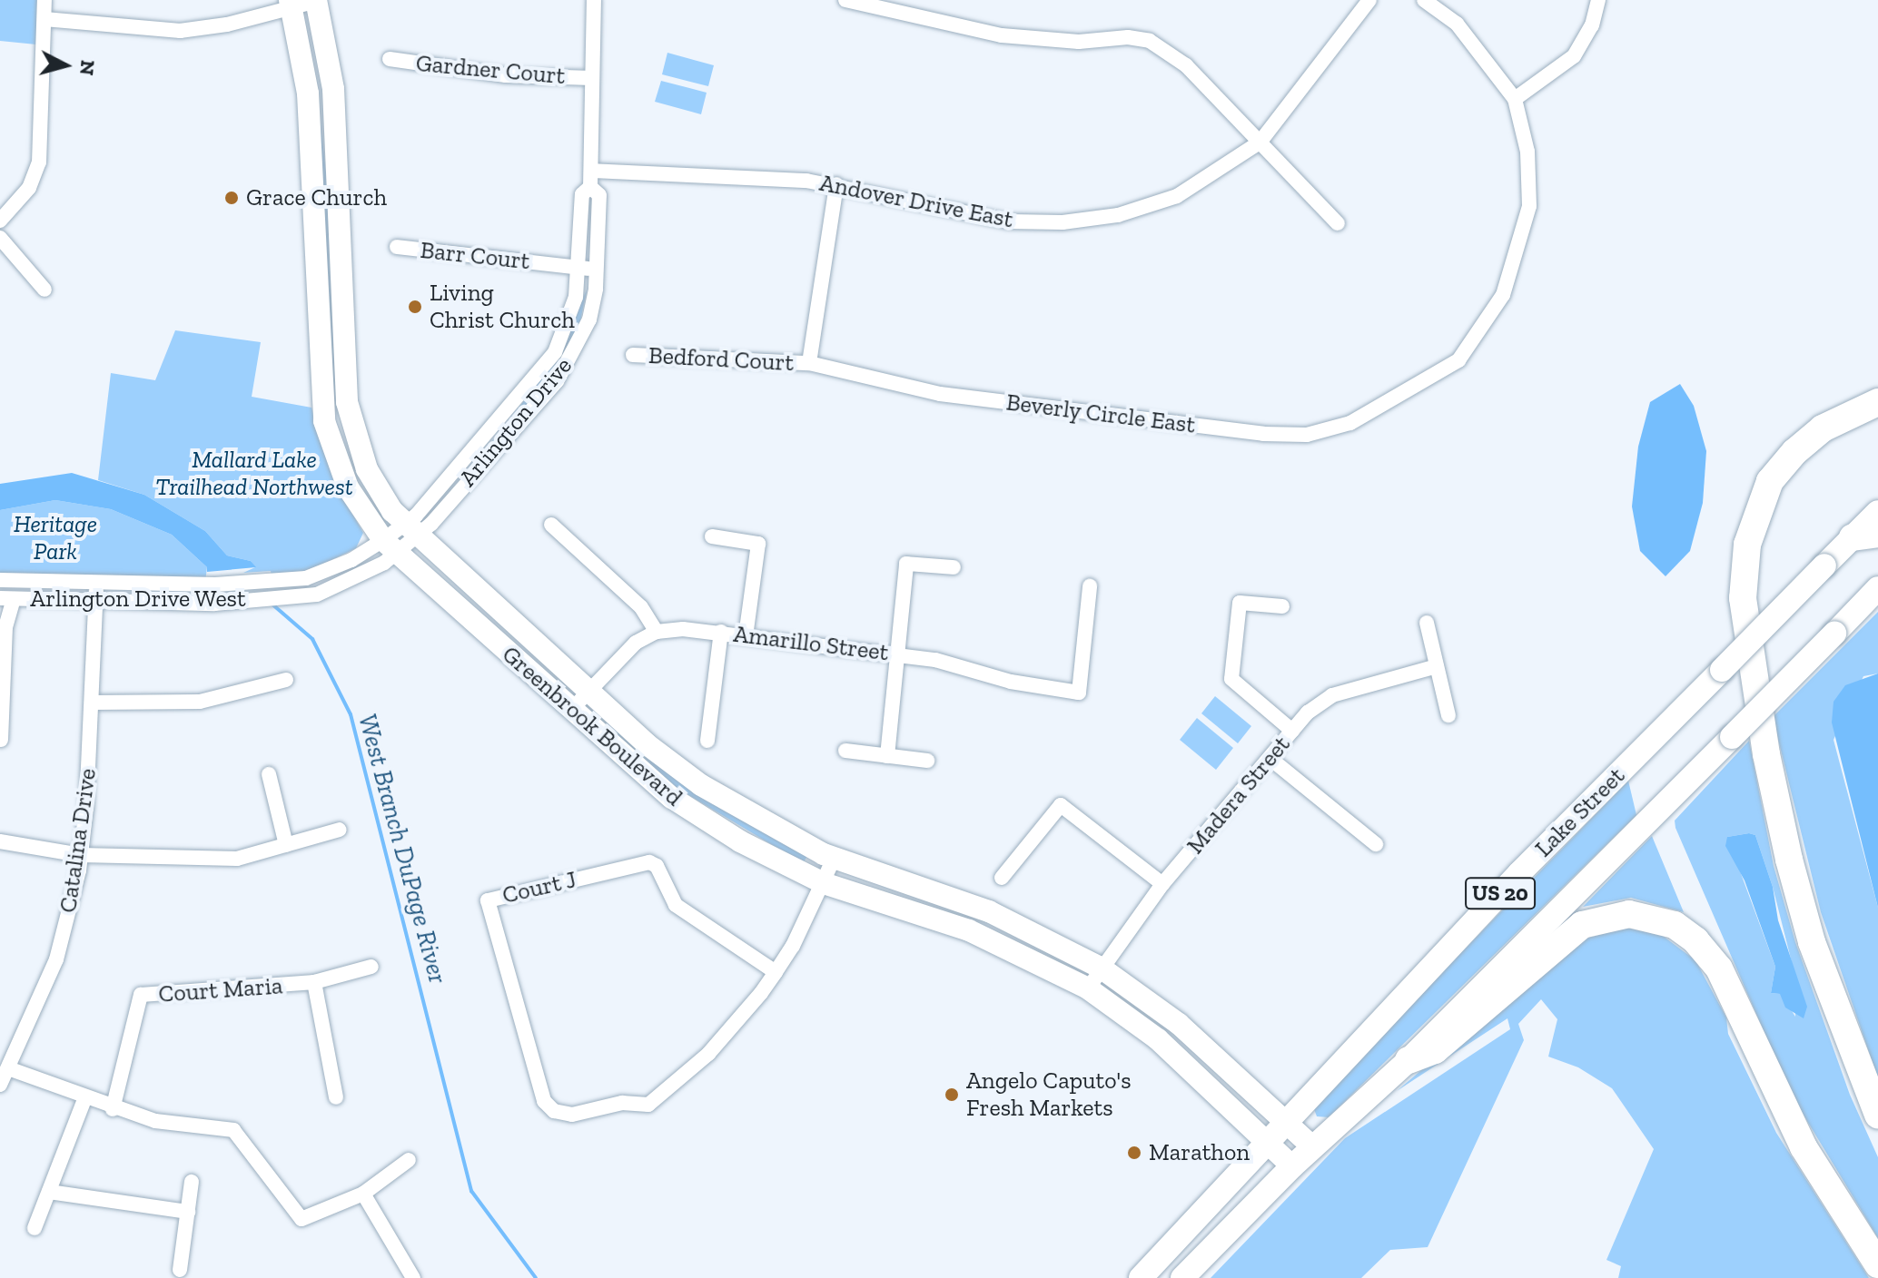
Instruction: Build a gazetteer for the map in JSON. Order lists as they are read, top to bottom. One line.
{"streets":{"main road":["Greenbrook Boulevard","Lake Street","US 20"],"street":["Gardner Court","Andover Drive East","Barr Court","Bedford Court","Beverly Circle East","Arlington Drive","Arlington Drive West","Amarillo Street","Madera Street","Catalina Drive","Court J","Court Maria"]},"crossings":[["Gardner Court","Arlington Drive"],["Andover Drive East","Arlington Drive"],["Barr Court","Arlington Drive"],["Bedford Court","Beverly Circle East"],["Arlington Drive","Arlington Drive West"],["Arlington Drive","Greenbrook Boulevard"],["Arlington Drive West","Greenbrook Boulevard"],["Arlington Drive West","Catalina Drive"],["Greenbrook Boulevard","Madera Street"],["Greenbrook Boulevard","Lake Street"],["Greenbrook Boulevard","US 20"]],"water":["West Branch DuPage River"],"parks":["Mallard Lake Trailhead Northwest","Heritage Park"],"places":["Grace Church","Living Christ Church","Angelo Caputo's Fresh Markets","Marathon"],"north":"right"}
